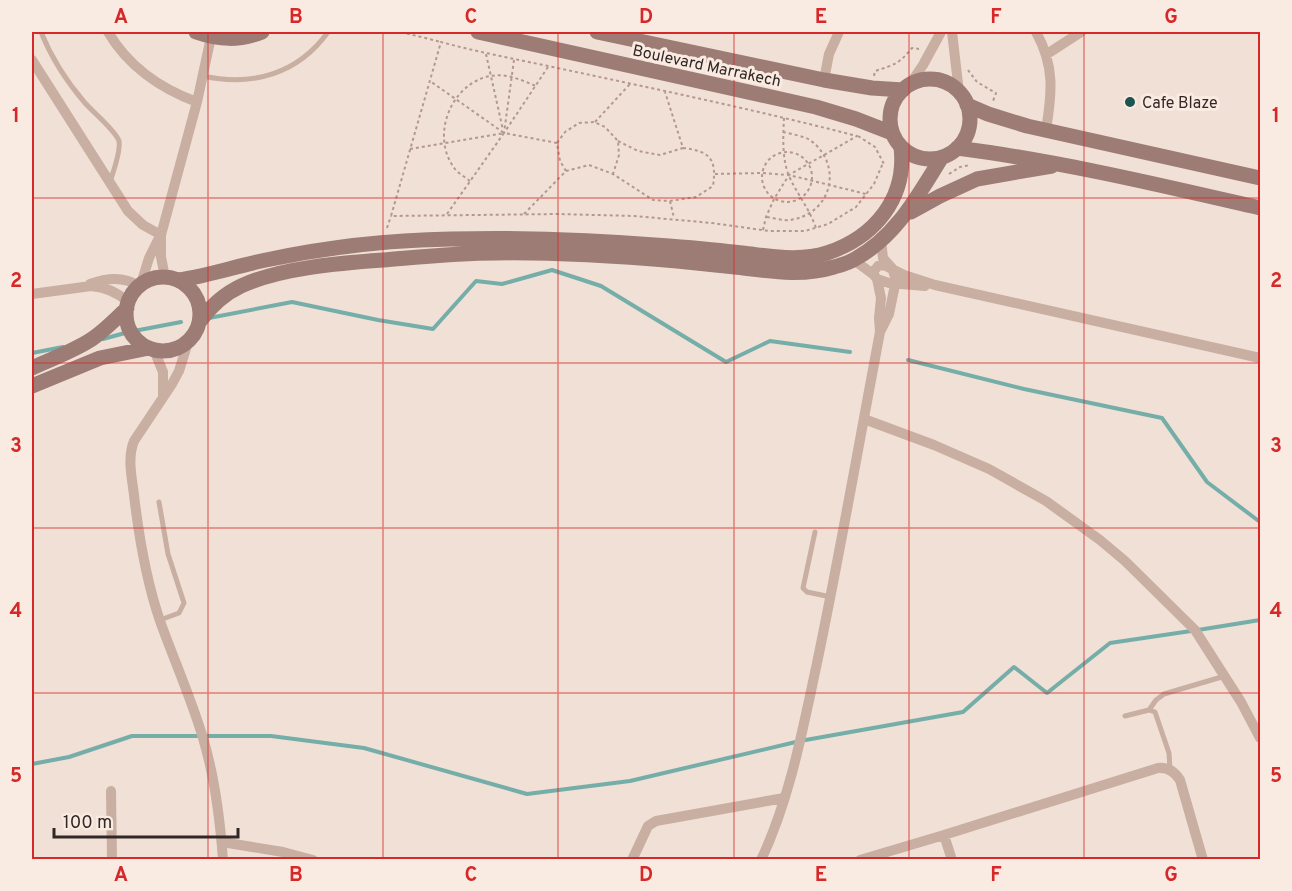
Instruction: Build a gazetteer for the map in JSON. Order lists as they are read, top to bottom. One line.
{"streets":{"street":["Boulevard Marrakech"]},"places":["Cafe Blaze"],"scale_bar":"100 m","grid":{"columns":["A","B","C","D","E","F","G"],"rows":["1","2","3","4","5"]}}
